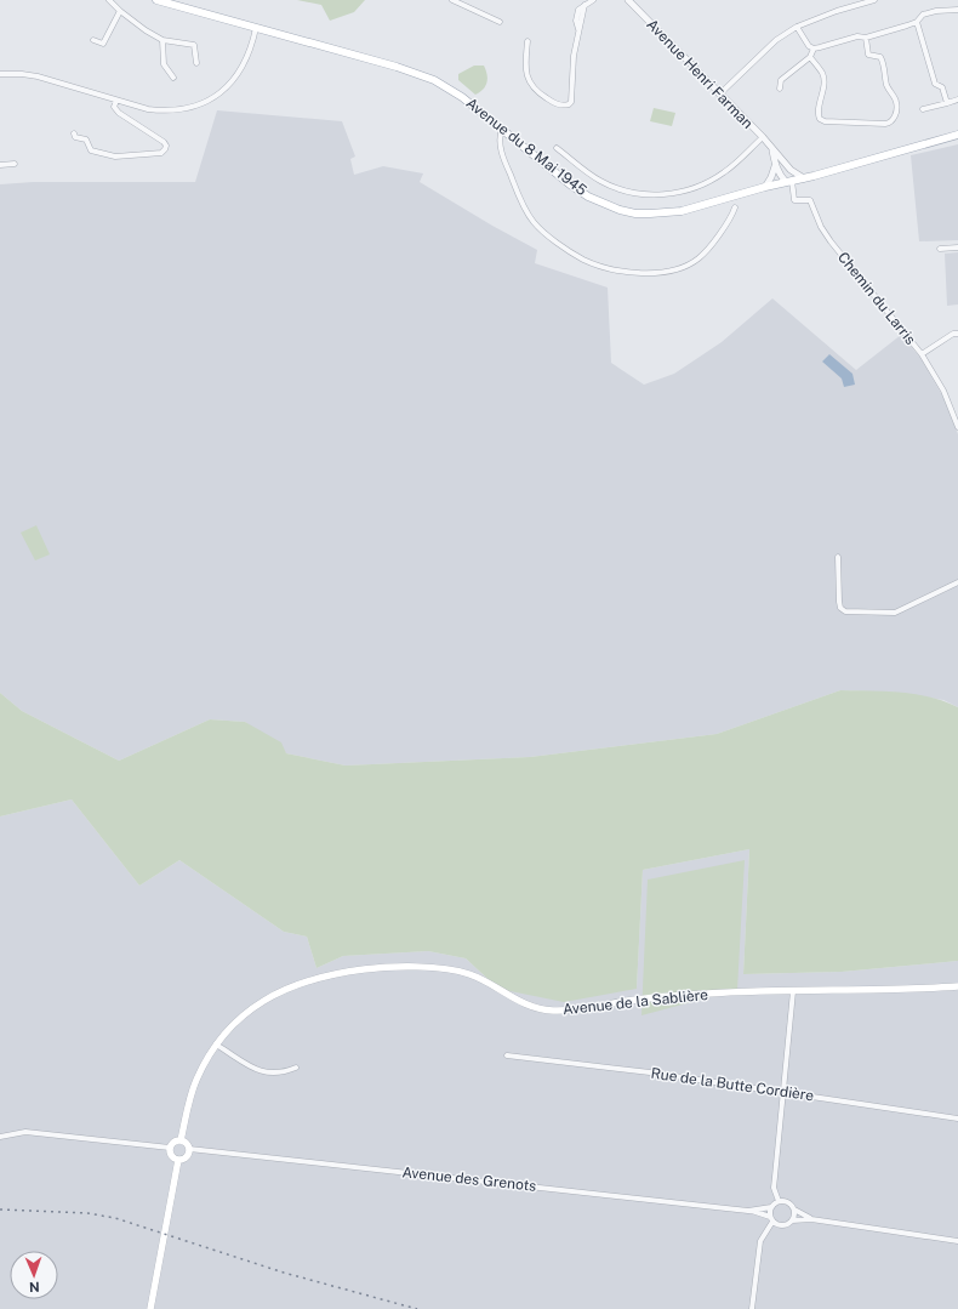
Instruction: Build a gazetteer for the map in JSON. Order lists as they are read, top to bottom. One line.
{"streets":{"main road":["Avenue du 8 Mai 1945","Avenue de la Sablière"],"street":["Avenue Henri Farman","Chemin du Larris","Rue de la Butte Cordière","Avenue des Grenots"]},"crossings":[["Avenue Henri Farman","Avenue du 8 Mai 1945"],["Avenue du 8 Mai 1945","Chemin du Larris"],["Avenue de la Sablière","Avenue des Grenots"]],"north":"bottom"}
